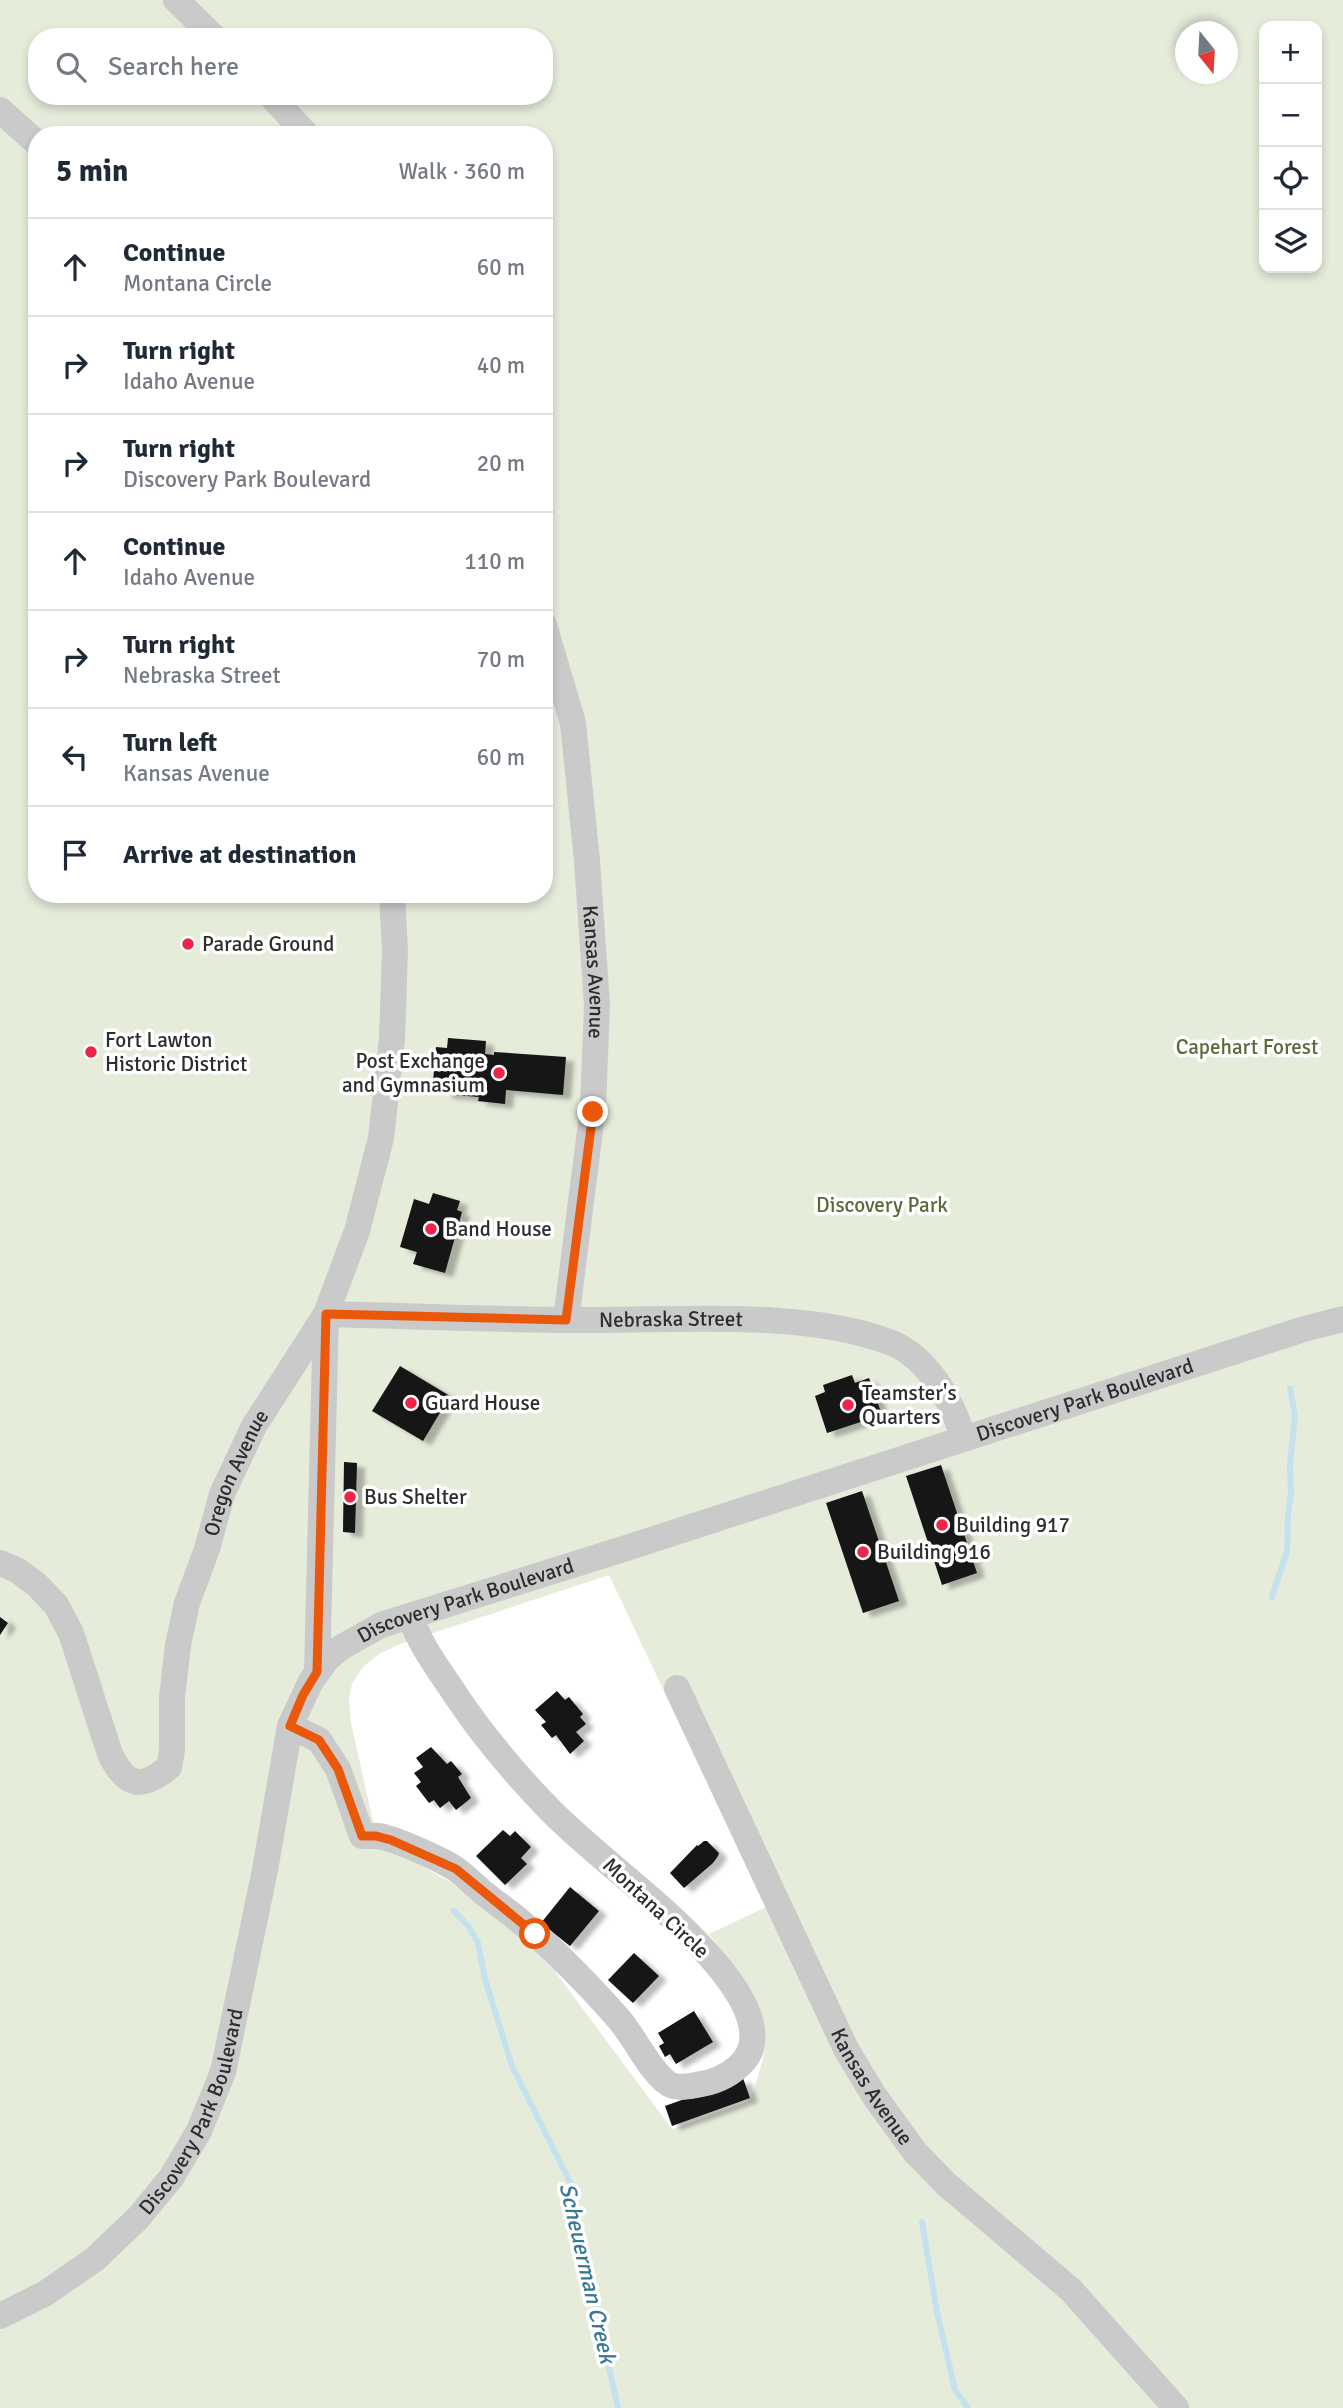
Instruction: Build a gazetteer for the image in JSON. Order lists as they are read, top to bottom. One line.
{"streets":{"street":["Kansas Avenue","Nebraska Street","Discovery Park Boulevard","Oregon Avenue","Montana Circle"]},"crossings":[["Kansas Avenue","Nebraska Street"],["Nebraska Street","Discovery Park Boulevard"],["Nebraska Street","Oregon Avenue"],["Discovery Park Boulevard","Montana Circle"]],"water":["Scheuerman Creek"],"parks":["Capehart Forest","Discovery Park"],"places":["Parade Ground","Fort Lawton Historic District","Post Exchange and Gymnasium","Band House","Guard House","Teamster's Quarters","Bus Shelter","Building 917","Building 916"],"north":"bottom","page":{"map_buttons":["+","−"],"search":"Search here","heading":["5 min","Walk · 360 m"],"list":[["Continue","Montana Circle","60 m"],["Turn right","Idaho Avenue","40 m"],["Turn right","Discovery Park Boulevard","20 m"],["Continue","Idaho Avenue","110 m"],["Turn right","Nebraska Street","70 m"],["Turn left","Kansas Avenue","60 m"],"Arrive at destination"]}}
